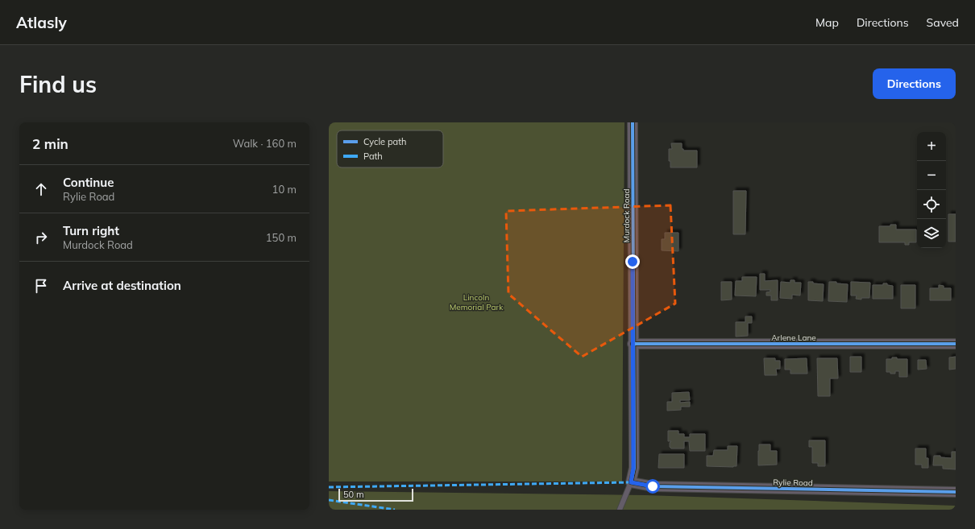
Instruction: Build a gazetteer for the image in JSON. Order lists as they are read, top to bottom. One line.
{"streets":{"street":["Murdock Road","Arlene Lane","Rylie Road"]},"crossings":[["Murdock Road","Arlene Lane"],["Murdock Road","Rylie Road"]],"parks":["Lincoln Memorial Park"],"legend":["Cycle path","Path"],"scale_bar":"50 m","page":{"header":"Atlasly","nav":["Map","Directions","Saved"],"buttons":"Directions","title":"Find us","heading":["2 min","Walk · 160 m"],"map_buttons":["+","−"],"list":[["Continue","Rylie Road","10 m"],["Turn right","Murdock Road","150 m"],"Arrive at destination"],"scale":"50 m"}}
